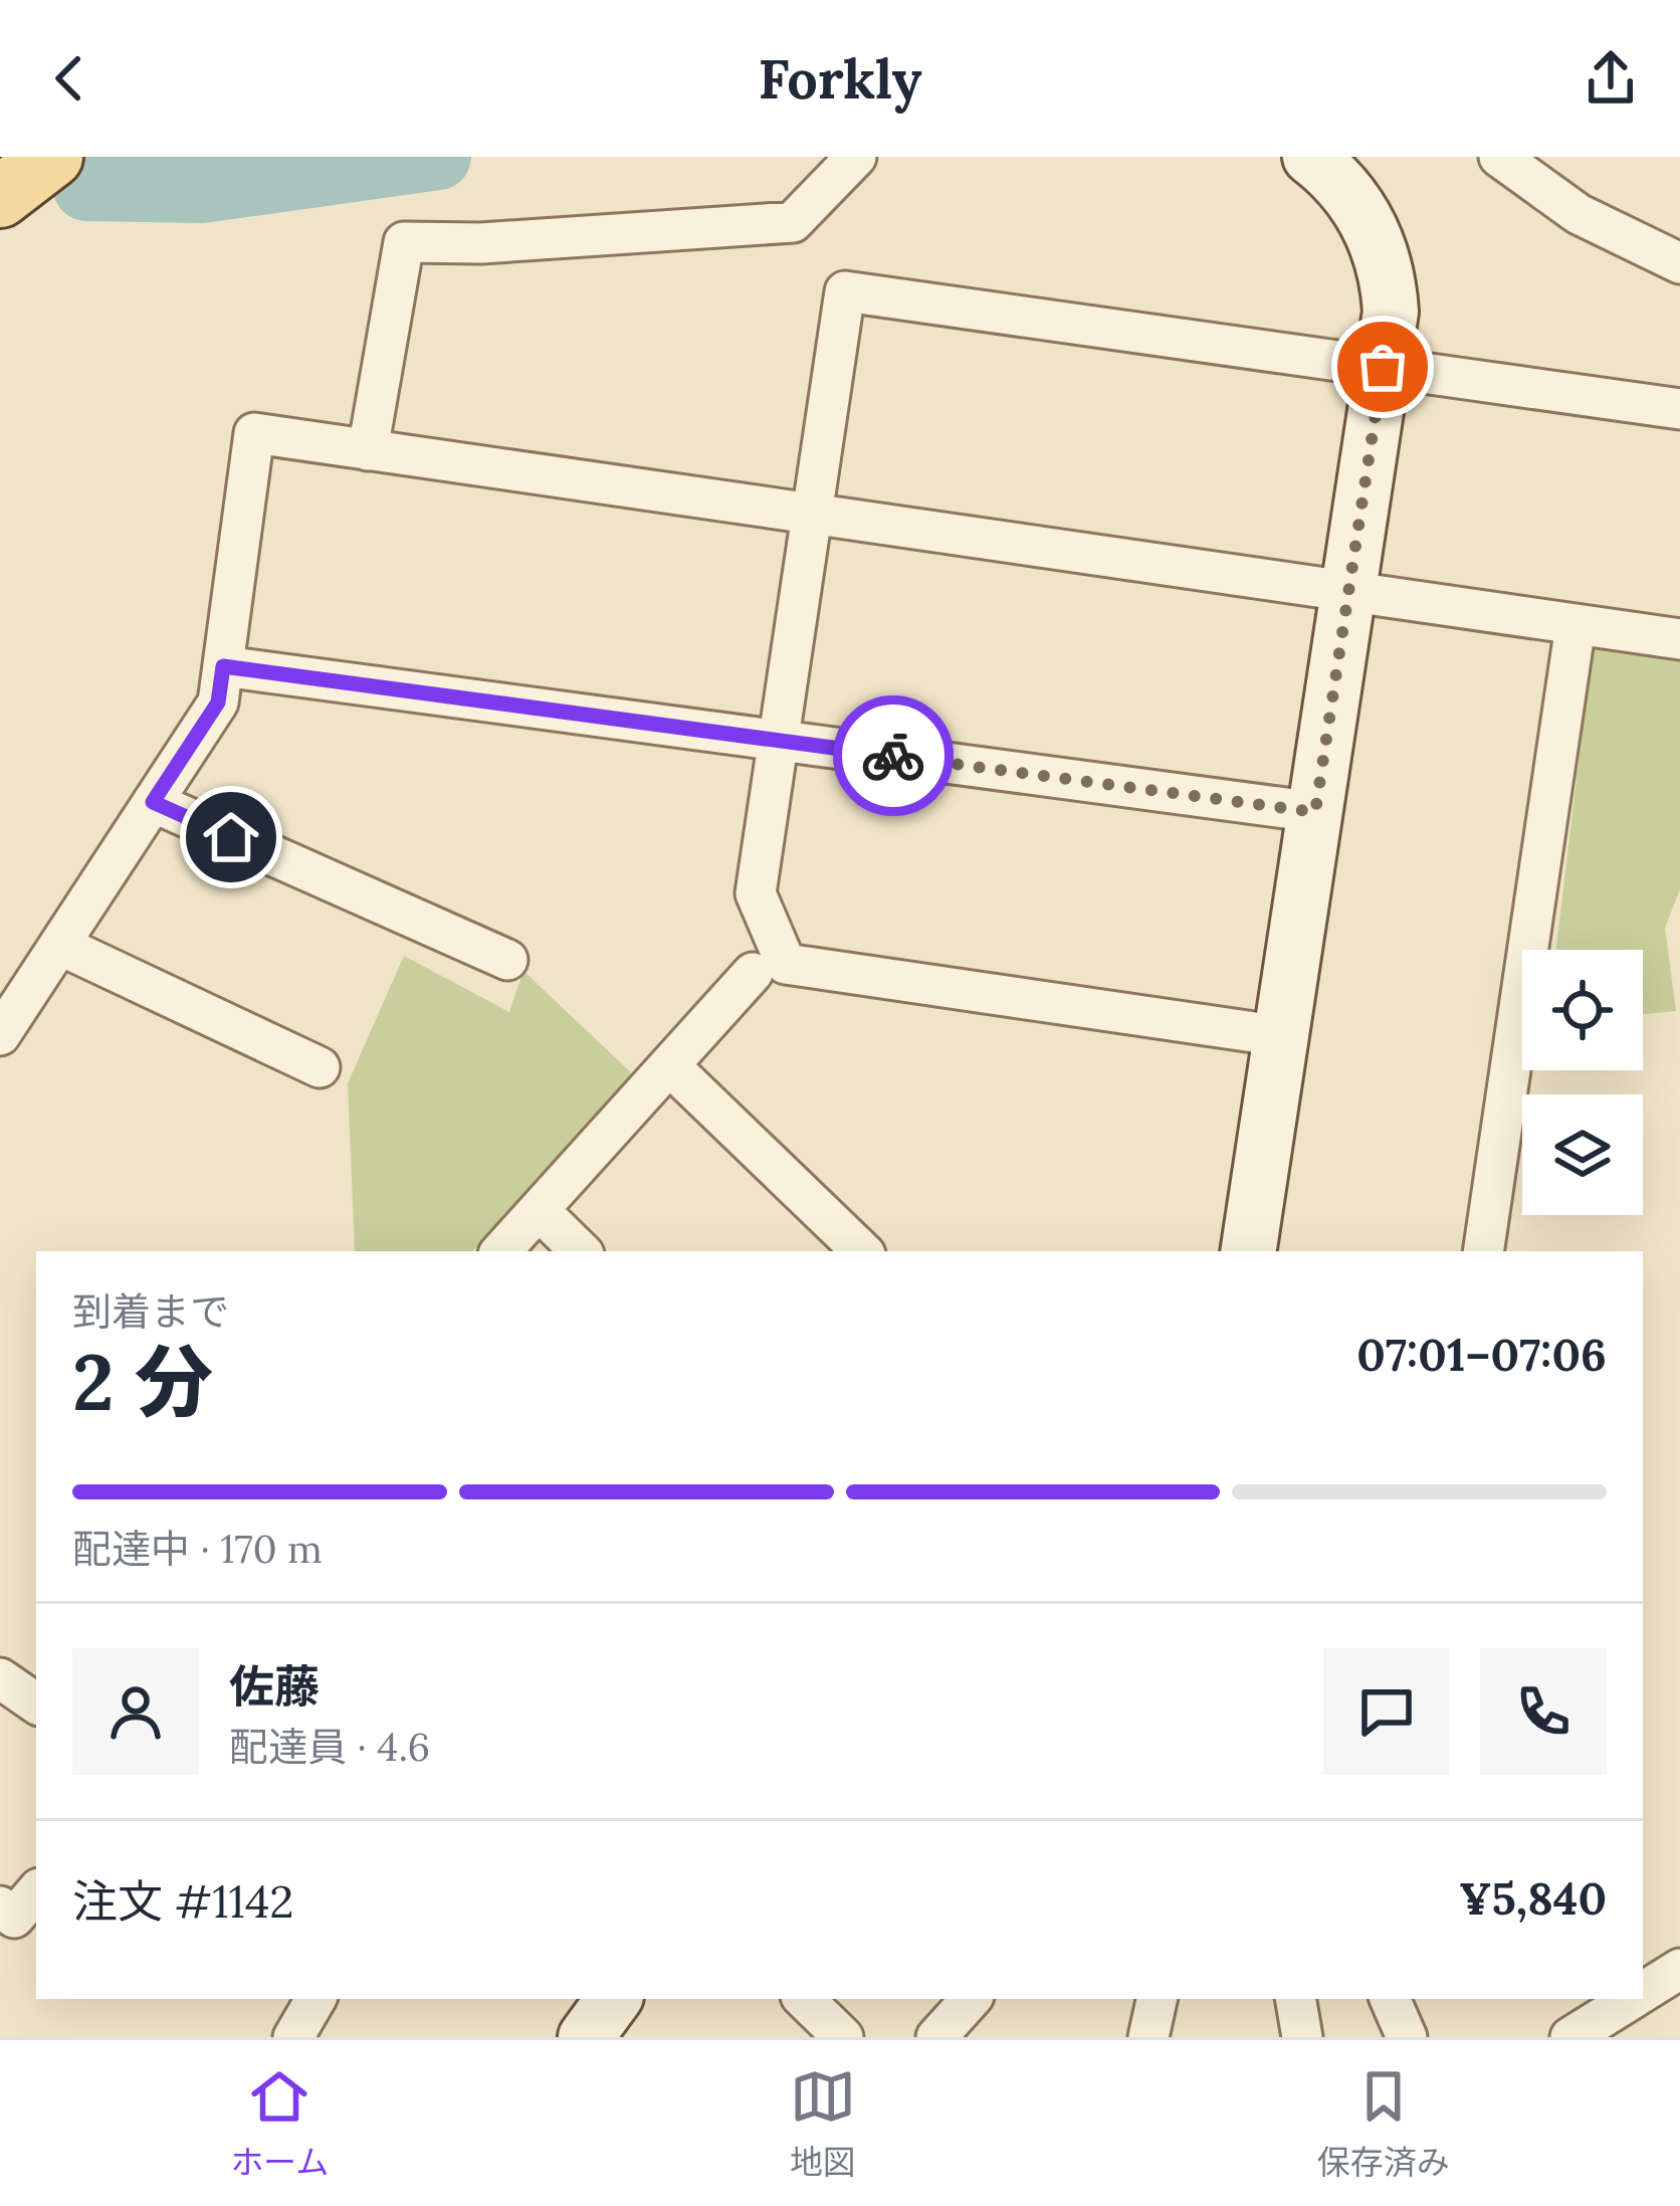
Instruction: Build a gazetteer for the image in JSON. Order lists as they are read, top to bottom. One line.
{"page":{"header":"Forkly","heading":["2 分","到着まで","07:01–07:06"],"panel":["佐藤","配達員 · 4.6","注文 #1142","¥5,840"],"bar":"配達中 · 170 m","tabs":["ホーム","地図","保存済み"]}}
